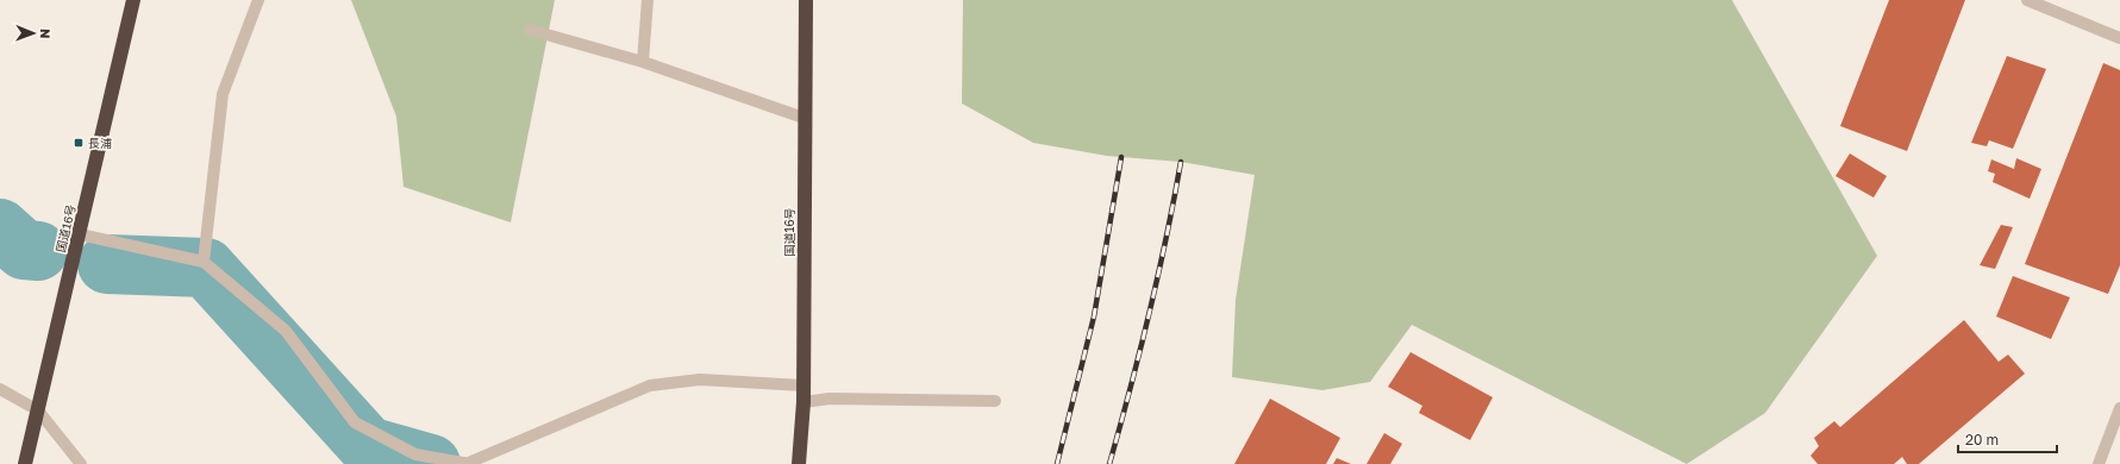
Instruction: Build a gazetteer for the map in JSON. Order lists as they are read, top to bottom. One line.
{"streets":{"highway":["国道16号"]},"places":{"transit":["長浦"]},"scale_bar":"20 m","north":"right"}
